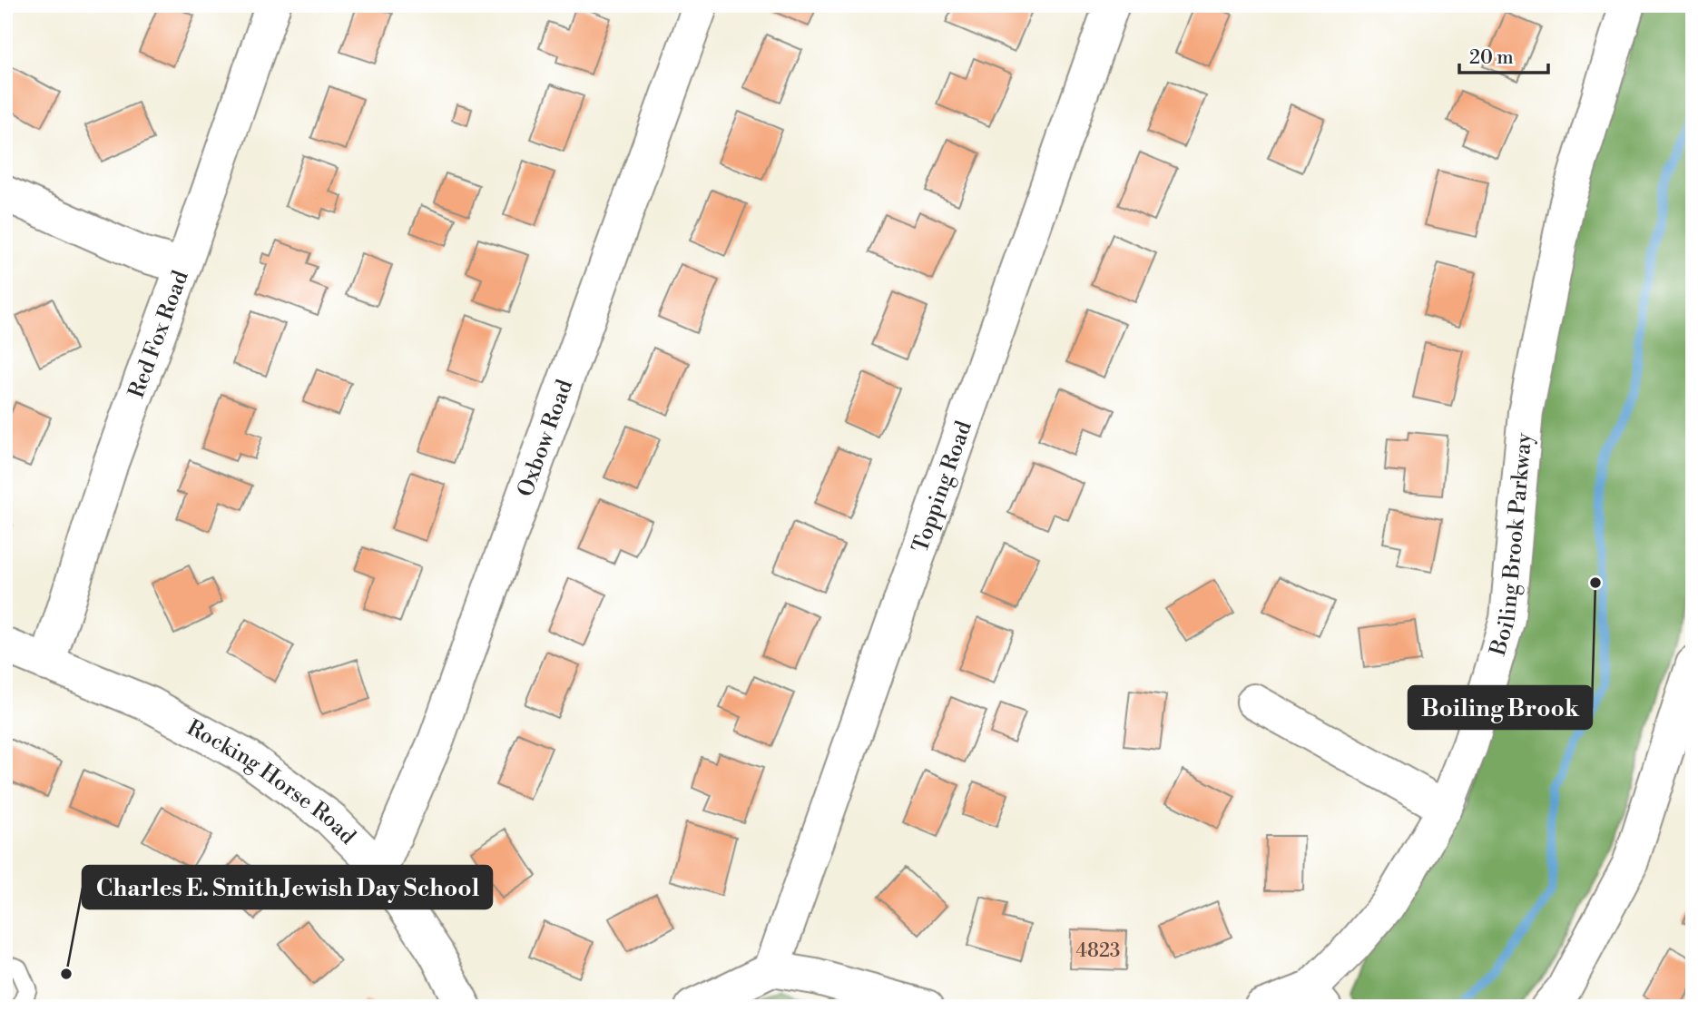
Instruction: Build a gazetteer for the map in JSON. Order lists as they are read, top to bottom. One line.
{"streets":{"street":["Red Fox Road","Oxbow Road","Topping Road","Boiling Brook Parkway","Rocking Horse Road"]},"crossings":[["Red Fox Road","Rocking Horse Road"],["Oxbow Road","Rocking Horse Road"]],"places":["Boiling Brook","Charles E. Smith Jewish Day School"],"house_numbers":["4823"],"scale_bar":"20 m"}
